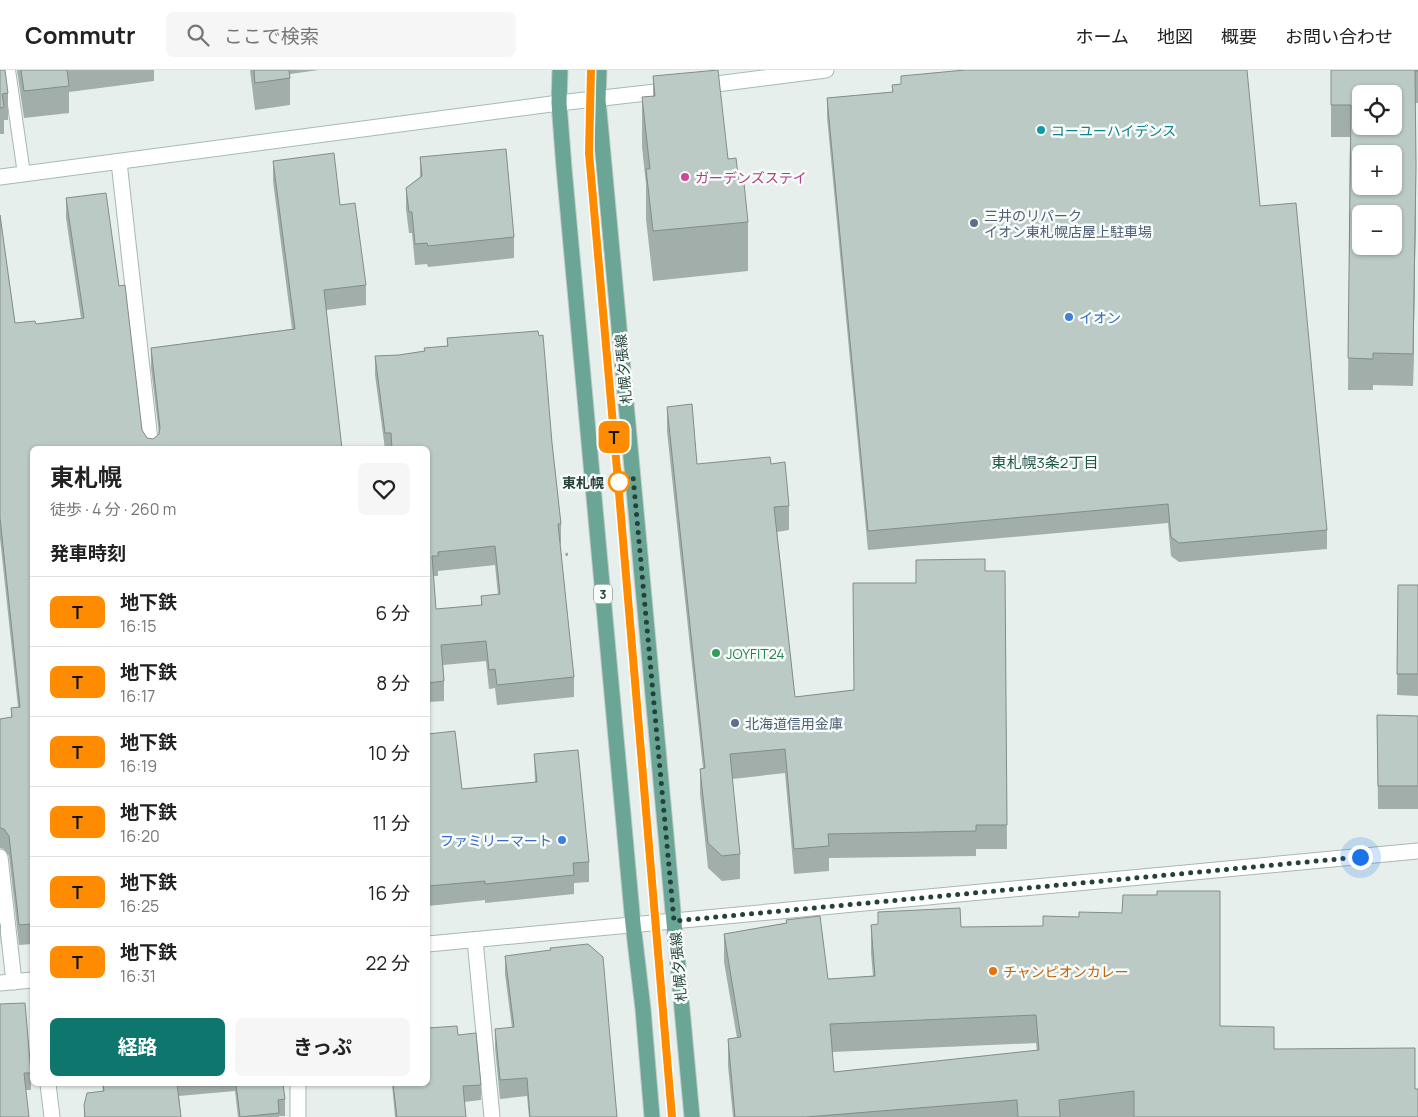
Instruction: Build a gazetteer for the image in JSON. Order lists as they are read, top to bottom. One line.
{"streets":{"main road":["札幌夕張線","3"]},"districts":["東札幌3条2丁目"],"places":["コーユーハイデンス","ガーデンズステイ","三井のリパーク イオン東札幌店屋上駐車場","イオン","東札幌","JOYFIT24","北海道信用金庫","ファミリーマート","チャンピオンカレー"],"lines":["metro line T"],"page":{"header":"Commutr","search":"ここで検索","nav":["ホーム","地図","概要","お問い合わせ"],"on_map":"T","map_buttons":["+","−"],"heading":[["東札幌","徒歩 · 4 分 · 260 m"],"発車時刻"],"list":[{"mark":"T","name":"地下鉄","note":"16:15","value":"6 分"},{"mark":"T","name":"地下鉄","note":"16:17","value":"8 分"},{"mark":"T","name":"地下鉄","note":"16:19","value":"10 分"},{"mark":"T","name":"地下鉄","note":"16:20","value":"11 分"},{"mark":"T","name":"地下鉄","note":"16:25","value":"16 分"},{"mark":"T","name":"地下鉄","note":"16:31","value":"22 分"}],"buttons":["経路","きっぷ"]}}
